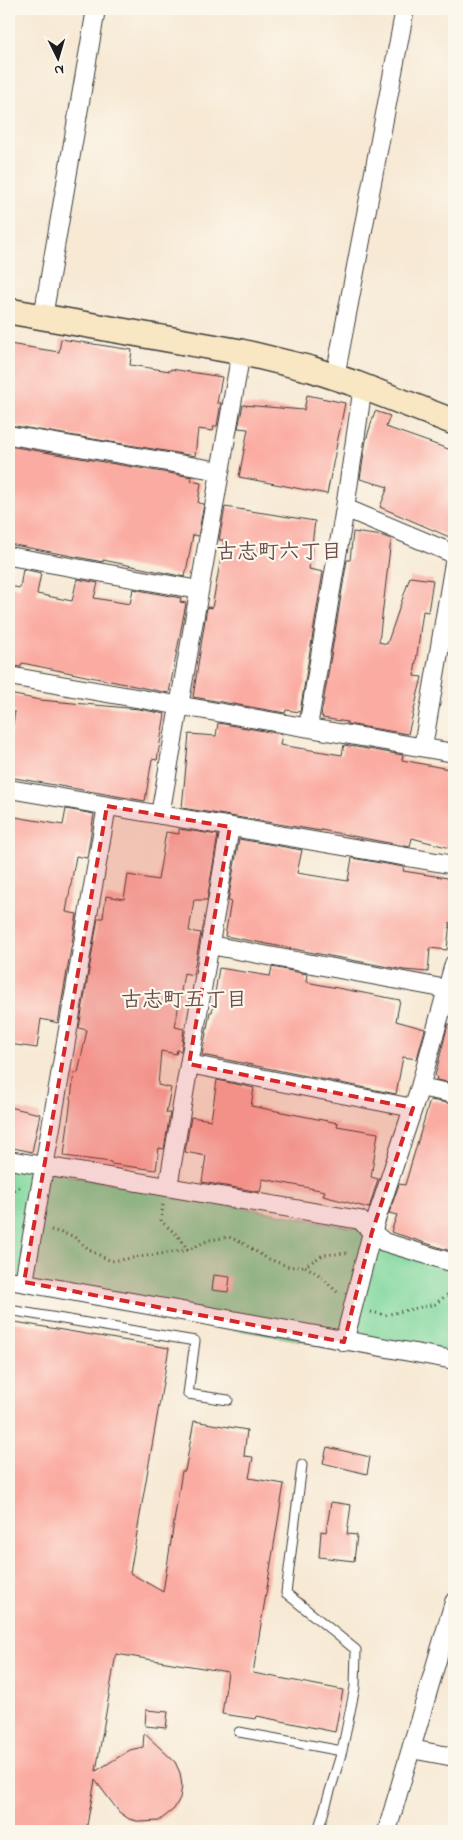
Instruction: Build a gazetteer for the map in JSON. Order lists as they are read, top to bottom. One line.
{"districts":["古志町六丁目","古志町五丁目"],"north":"bottom"}
